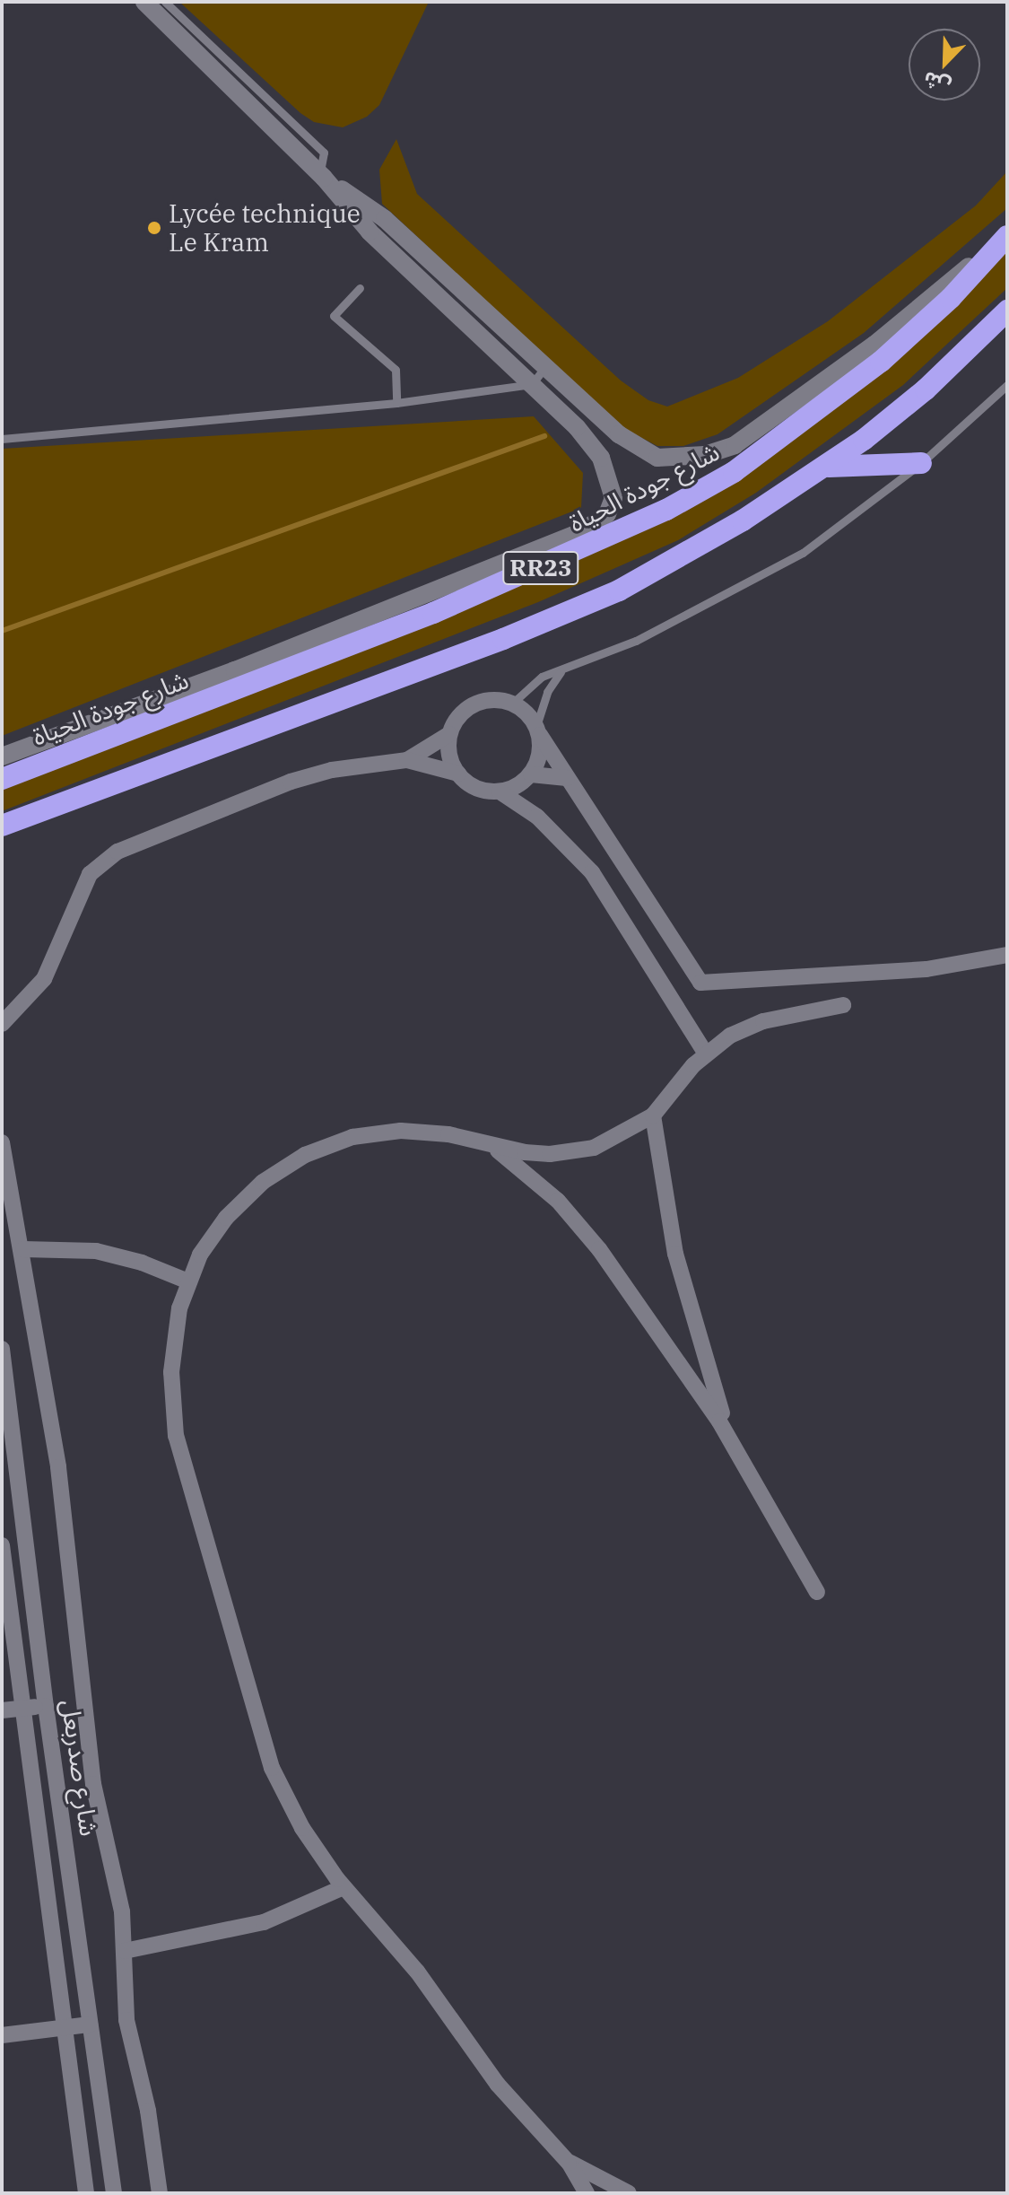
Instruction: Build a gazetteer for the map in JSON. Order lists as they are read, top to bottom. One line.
{"streets":{"highway":["شارع جودة الحياة","RR23"],"street":["شارع صدربعل"]},"places":["Lycée technique Le Kram"],"north":"bottom left"}
